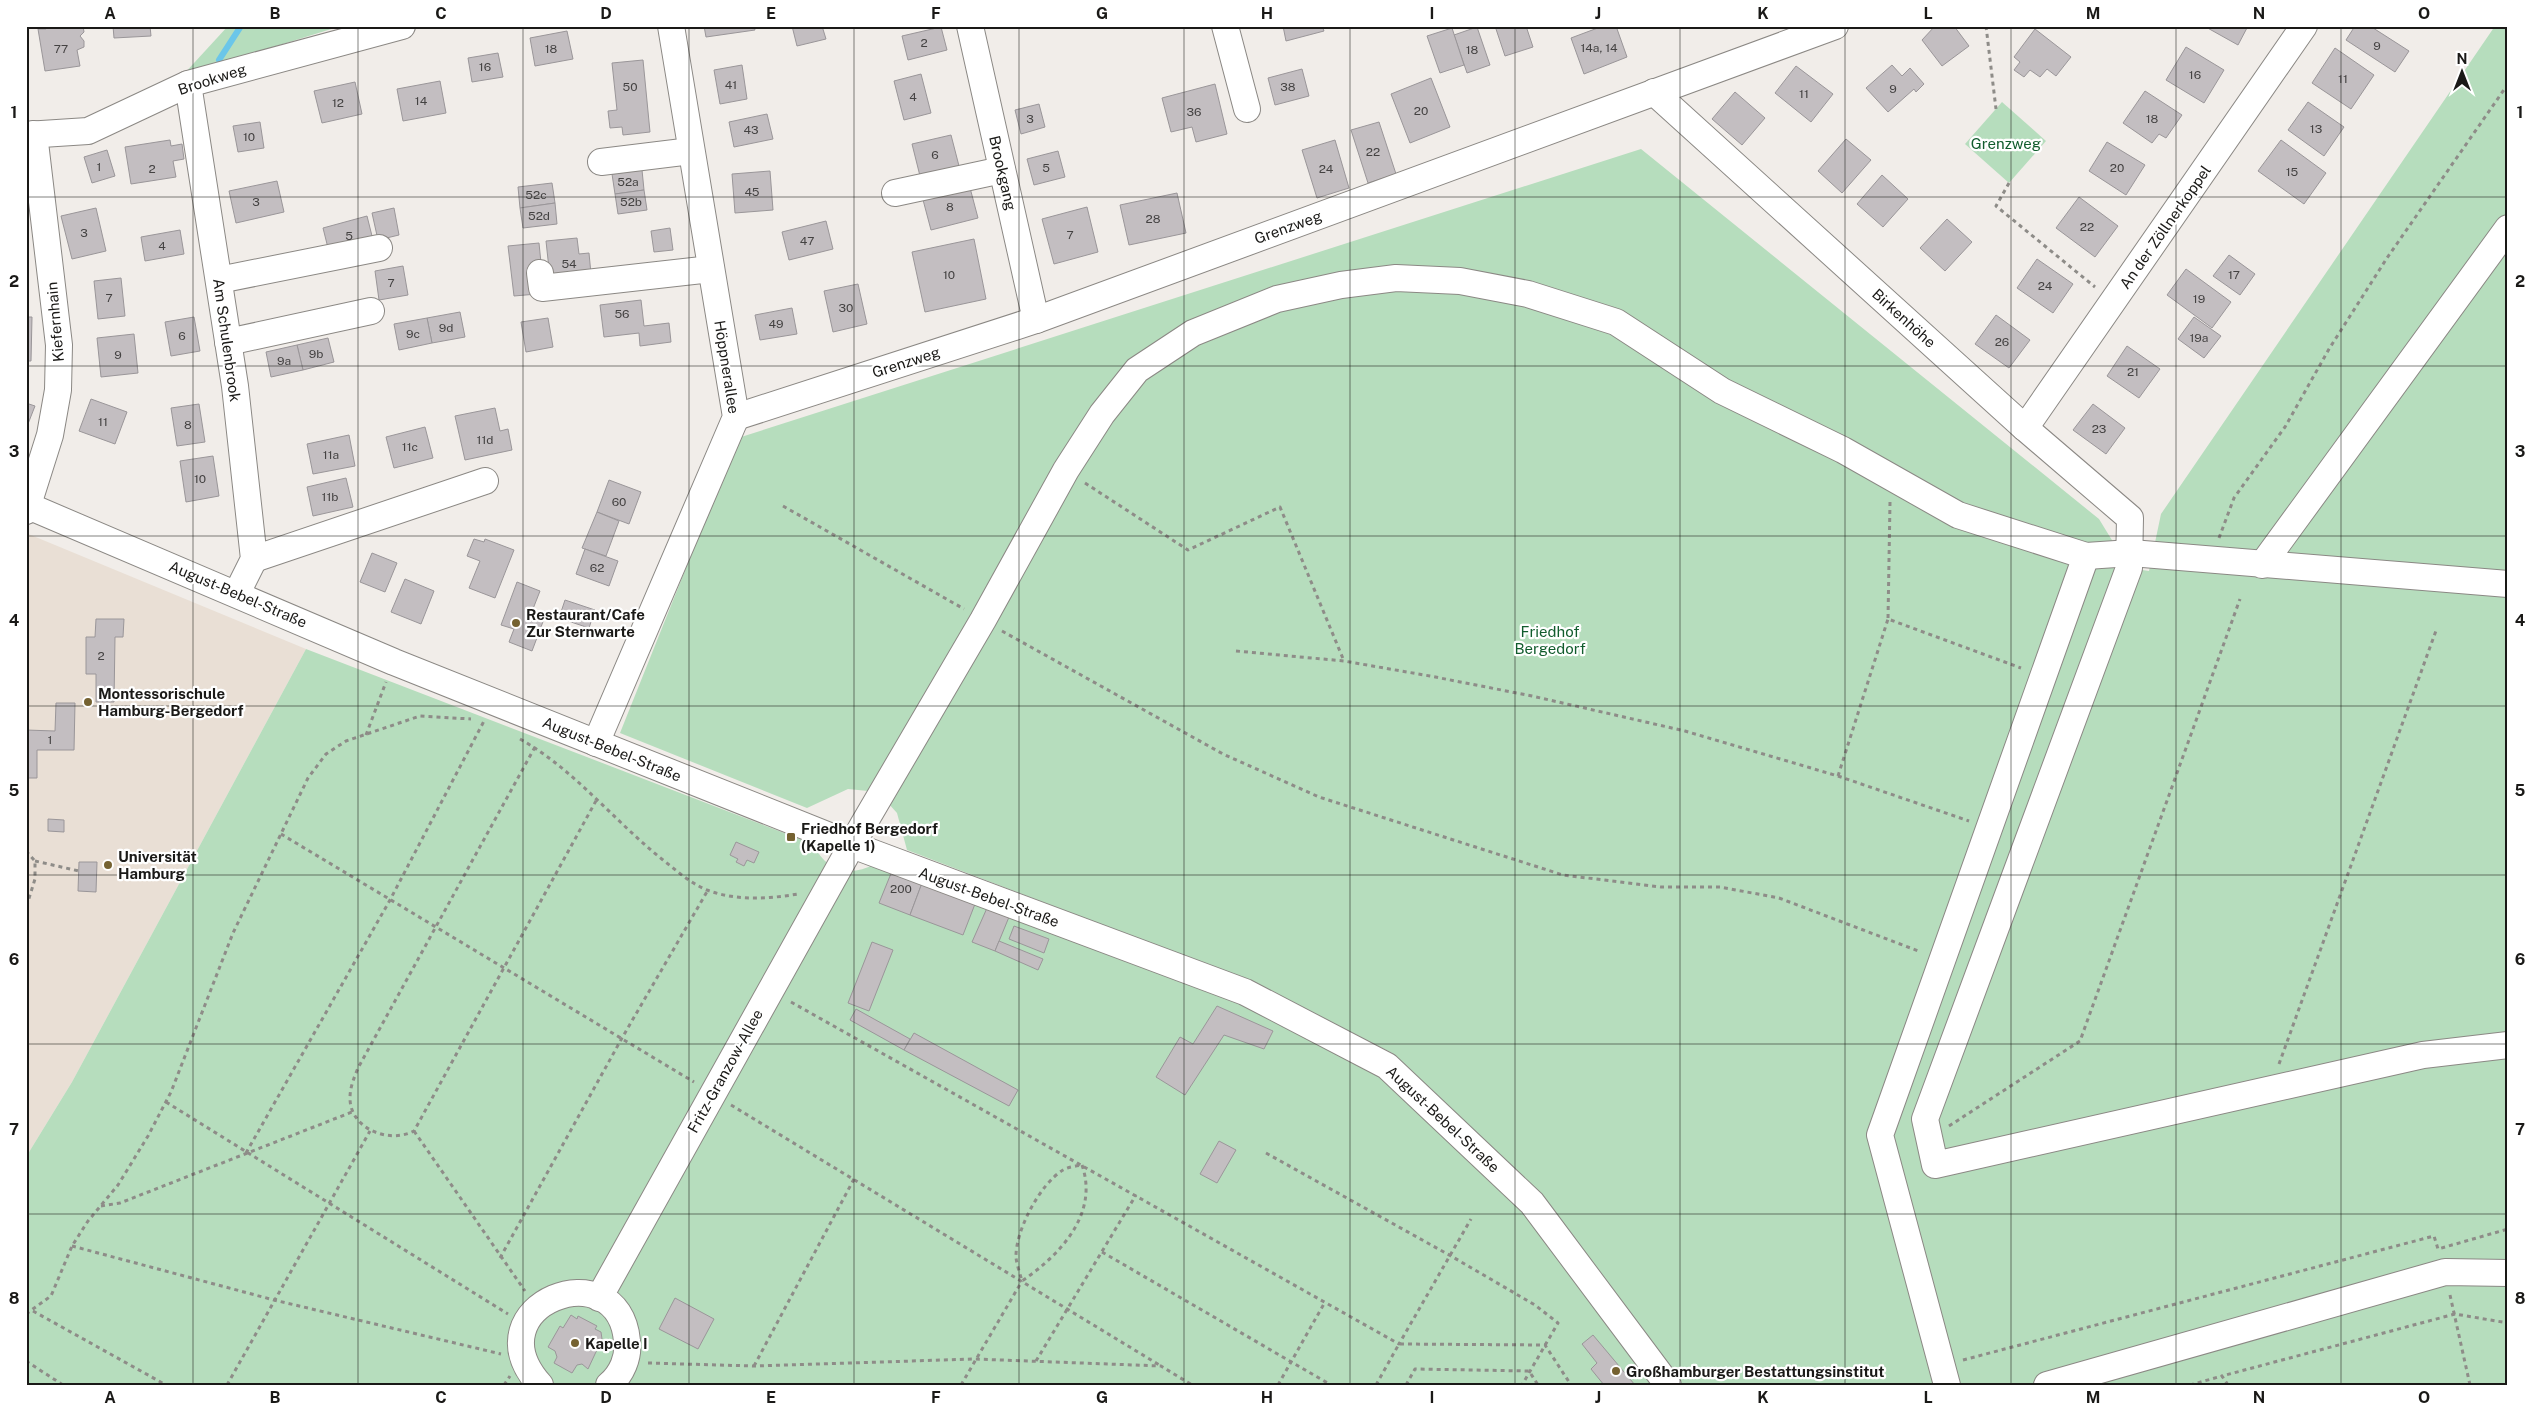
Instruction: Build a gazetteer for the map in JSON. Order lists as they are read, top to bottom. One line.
{"streets":{"street":["Brookweg","Brookgang","Grenzweg","An der Zöllnerkoppel","Birkenhöhe","Kiefernhain","Am Schulenbrook","Höppnerallee","August-Bebel-Straße","Fritz-Granzow-Allee"]},"crossings":[["Brookweg","Kiefernhain"],["Brookweg","Am Schulenbrook"],["Brookgang","Grenzweg"],["Grenzweg","Birkenhöhe"],["Grenzweg","Höppnerallee"],["An der Zöllnerkoppel","Birkenhöhe"],["Kiefernhain","August-Bebel-Straße"],["Höppnerallee","August-Bebel-Straße"],["August-Bebel-Straße","Fritz-Granzow-Allee"]],"parks":["Grenzweg","Friedhof Bergedorf"],"places":{"other":["Restaurant/Cafe Zur Sternwarte","Montessorischule Hamburg-Bergedorf","Universität Hamburg","Kapelle I","Großhamburger Bestattungsinstitut"],"transit":["Friedhof Bergedorf (Kapelle 1)"]},"house_numbers":["2","9","14a, 14","77","18","18","16","16","11","41","50","38","9","11","4","14","12","20","36","3","18","13","43","10","22","6","1","5","20","2","24","15","52a","45","52c","3","52b","8","52d","28","22","3","7","5","47","4","54","10","17","7","24","7","19","30","56","49","9d","9c","6","19a","26","9b","9","9a","21","11","8","23","11d","11c","11a","10","11b","60","62","2","1","200"],"north":"top","grid":{"columns":["A","B","C","D","E","F","G","H","I","J","K","L","M","N","O"],"rows":["1","2","3","4","5","6","7","8"]}}
